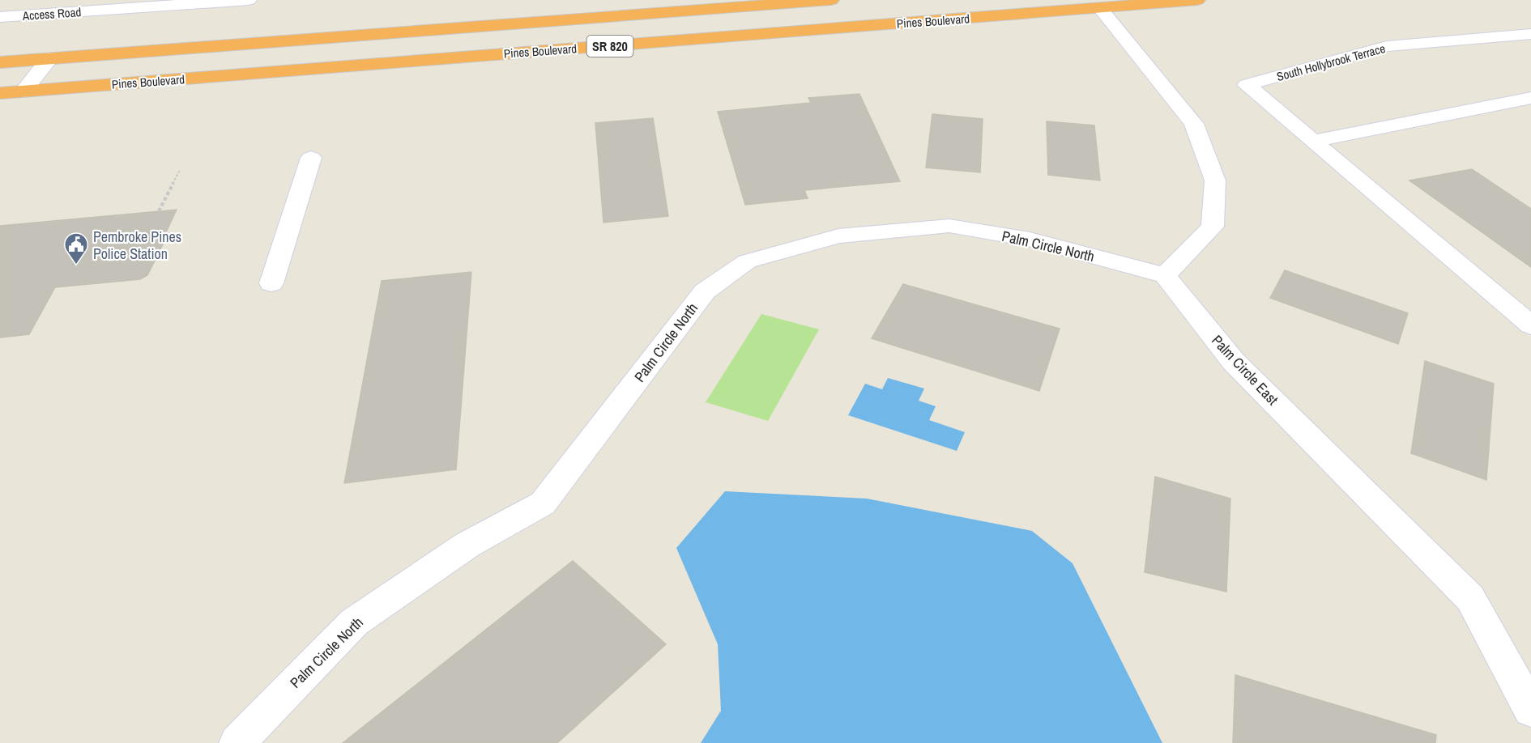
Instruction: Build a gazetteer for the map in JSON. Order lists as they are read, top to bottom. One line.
{"streets":{"highway":["Pines Boulevard","SR 820"],"street":["Access Road","South Hollybrook Terrace","Palm Circle North","Palm Circle East"]},"crossings":[["Palm Circle North","Palm Circle East"]],"places":{"public building":["Pembroke Pines Police Station"]}}
